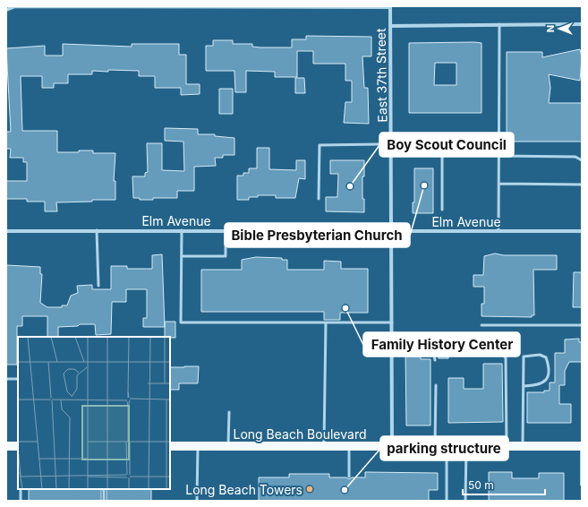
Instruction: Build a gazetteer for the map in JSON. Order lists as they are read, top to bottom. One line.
{"streets":{"main road":["Long Beach Boulevard"],"street":["East 37th Street","Elm Avenue"]},"crossings":[["East 37th Street","Elm Avenue"],["East 37th Street","Long Beach Boulevard"]],"places":["Bible Presbyterian Church","Boy Scout Council","Family History Center","Long Beach Towers","parking structure"],"scale_bar":"50 m","north":"left"}
